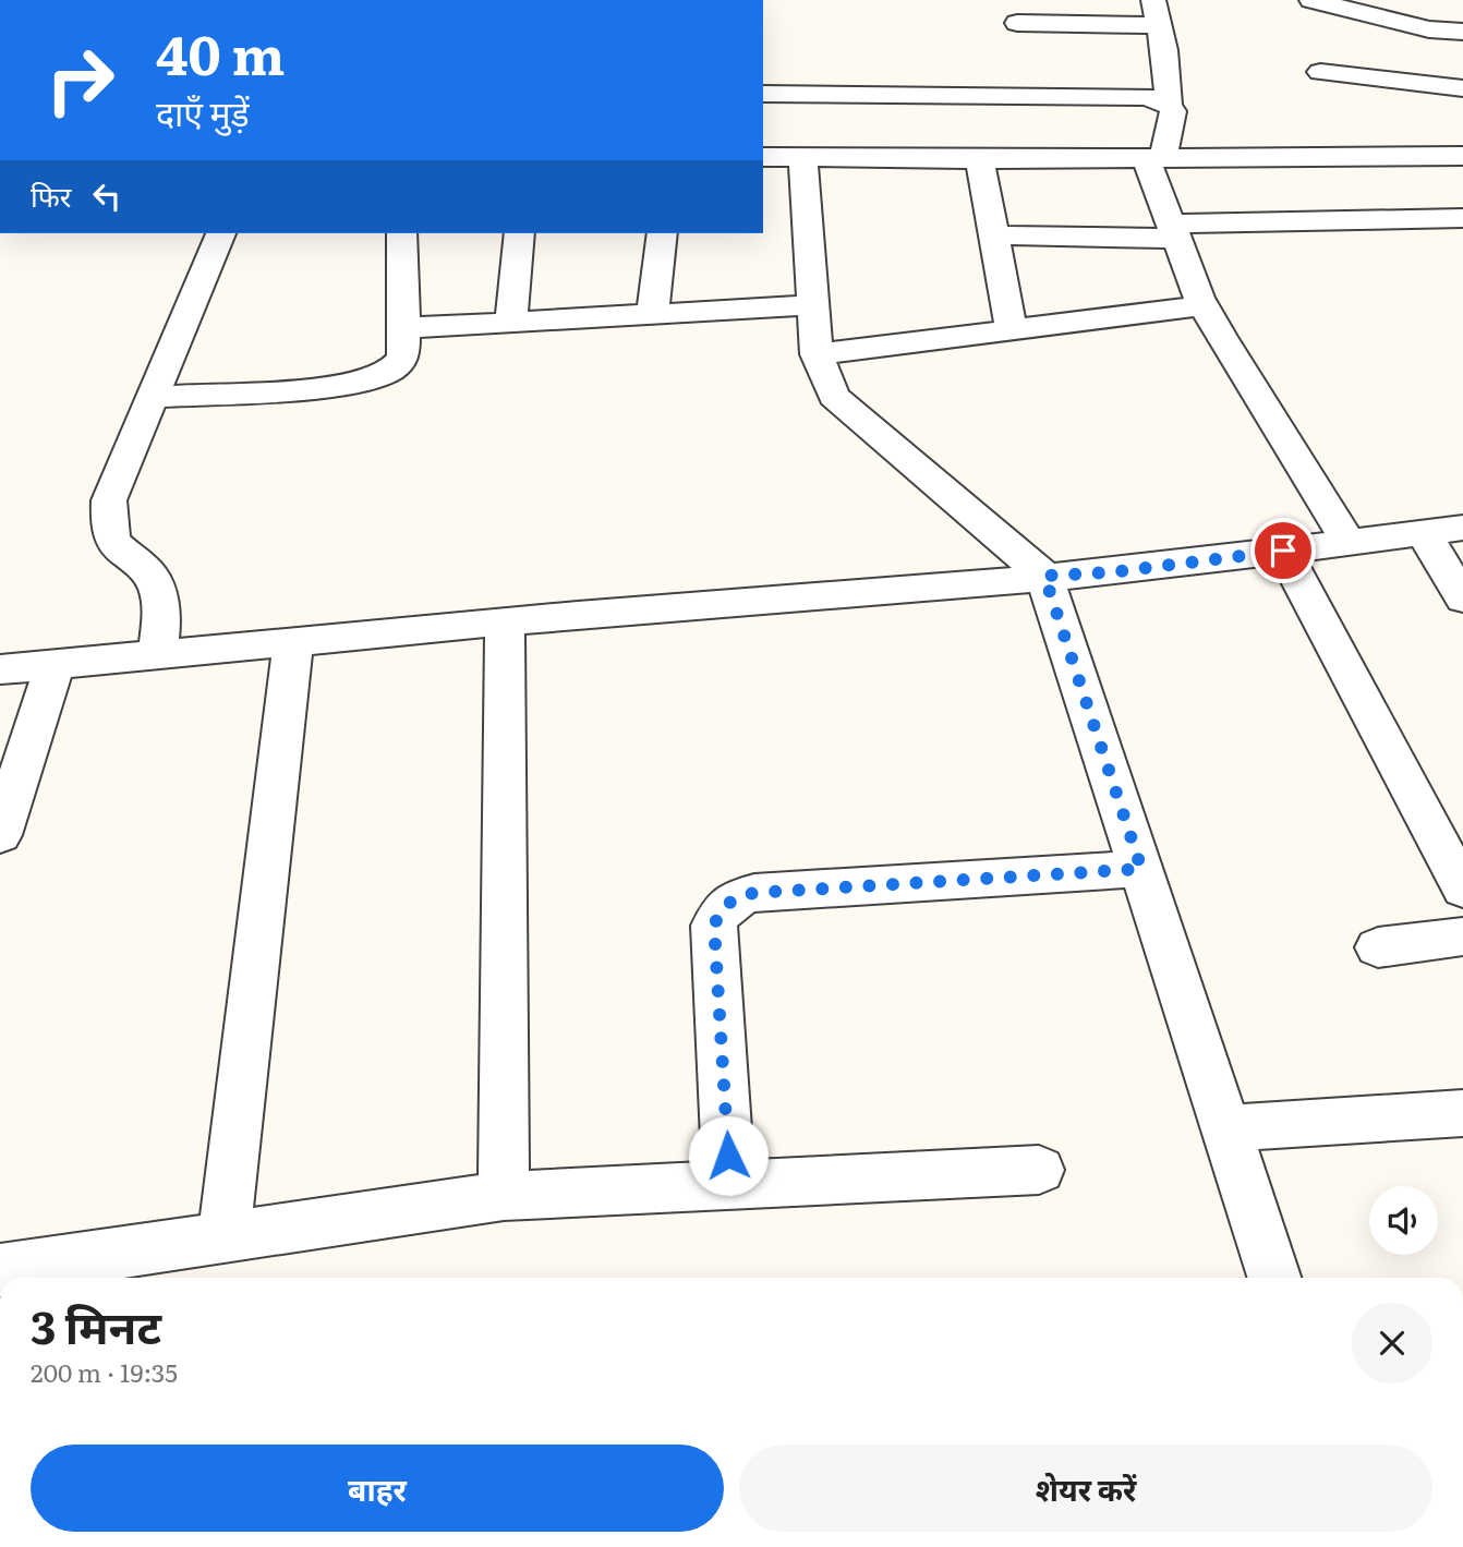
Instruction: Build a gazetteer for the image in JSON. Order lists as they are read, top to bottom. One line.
{"page":{"turn":["40 m","दाएँ मुड़ें"],"then":"फिर","heading":["3 मिनट","200 m · 19:35"],"buttons":["बाहर","शेयर करें"]}}
